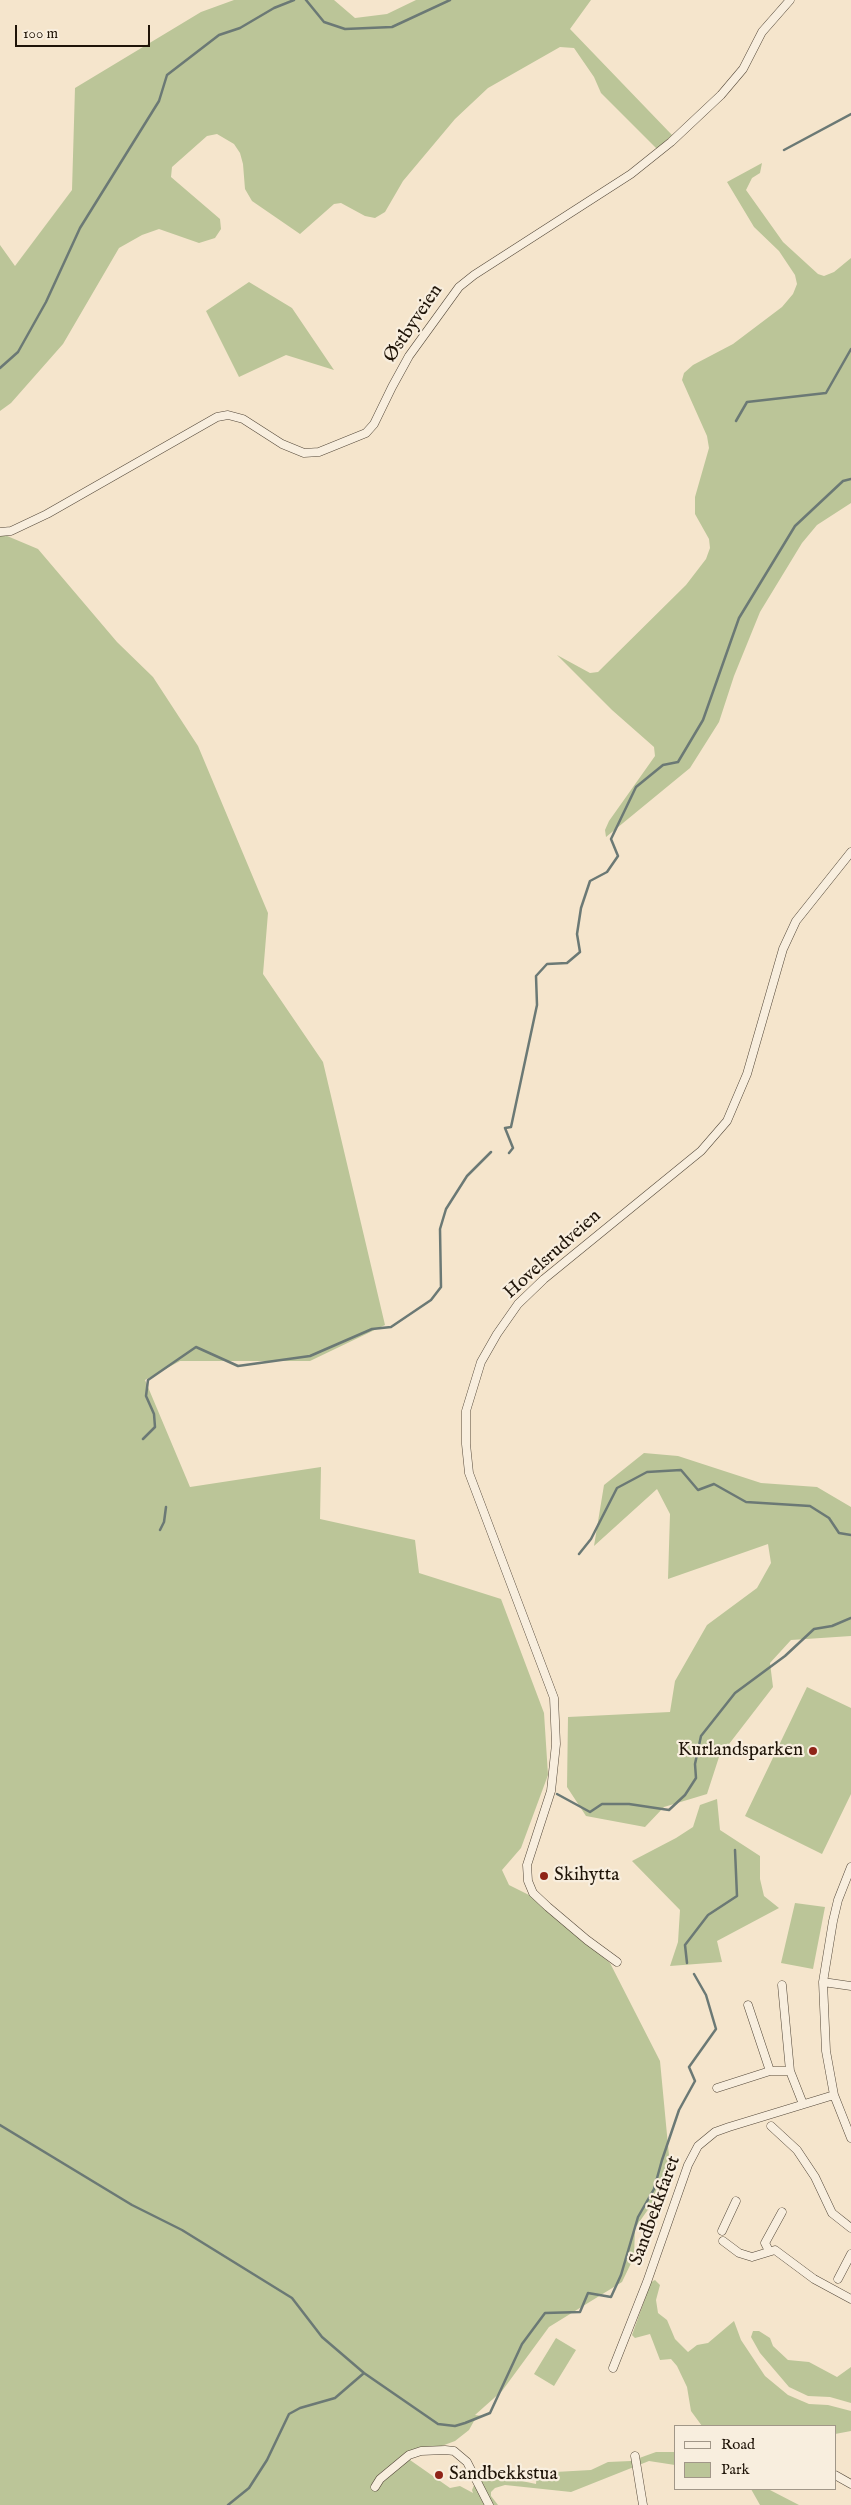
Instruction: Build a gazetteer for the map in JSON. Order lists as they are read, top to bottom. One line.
{"streets":{"street":["Østbyveien","Hovelsrudveien","Sandbekkfaret"]},"places":["Kurlandsparken","Skihytta","Sandbekkstua"],"legend":["Road","Park"],"scale_bar":"100 m"}
